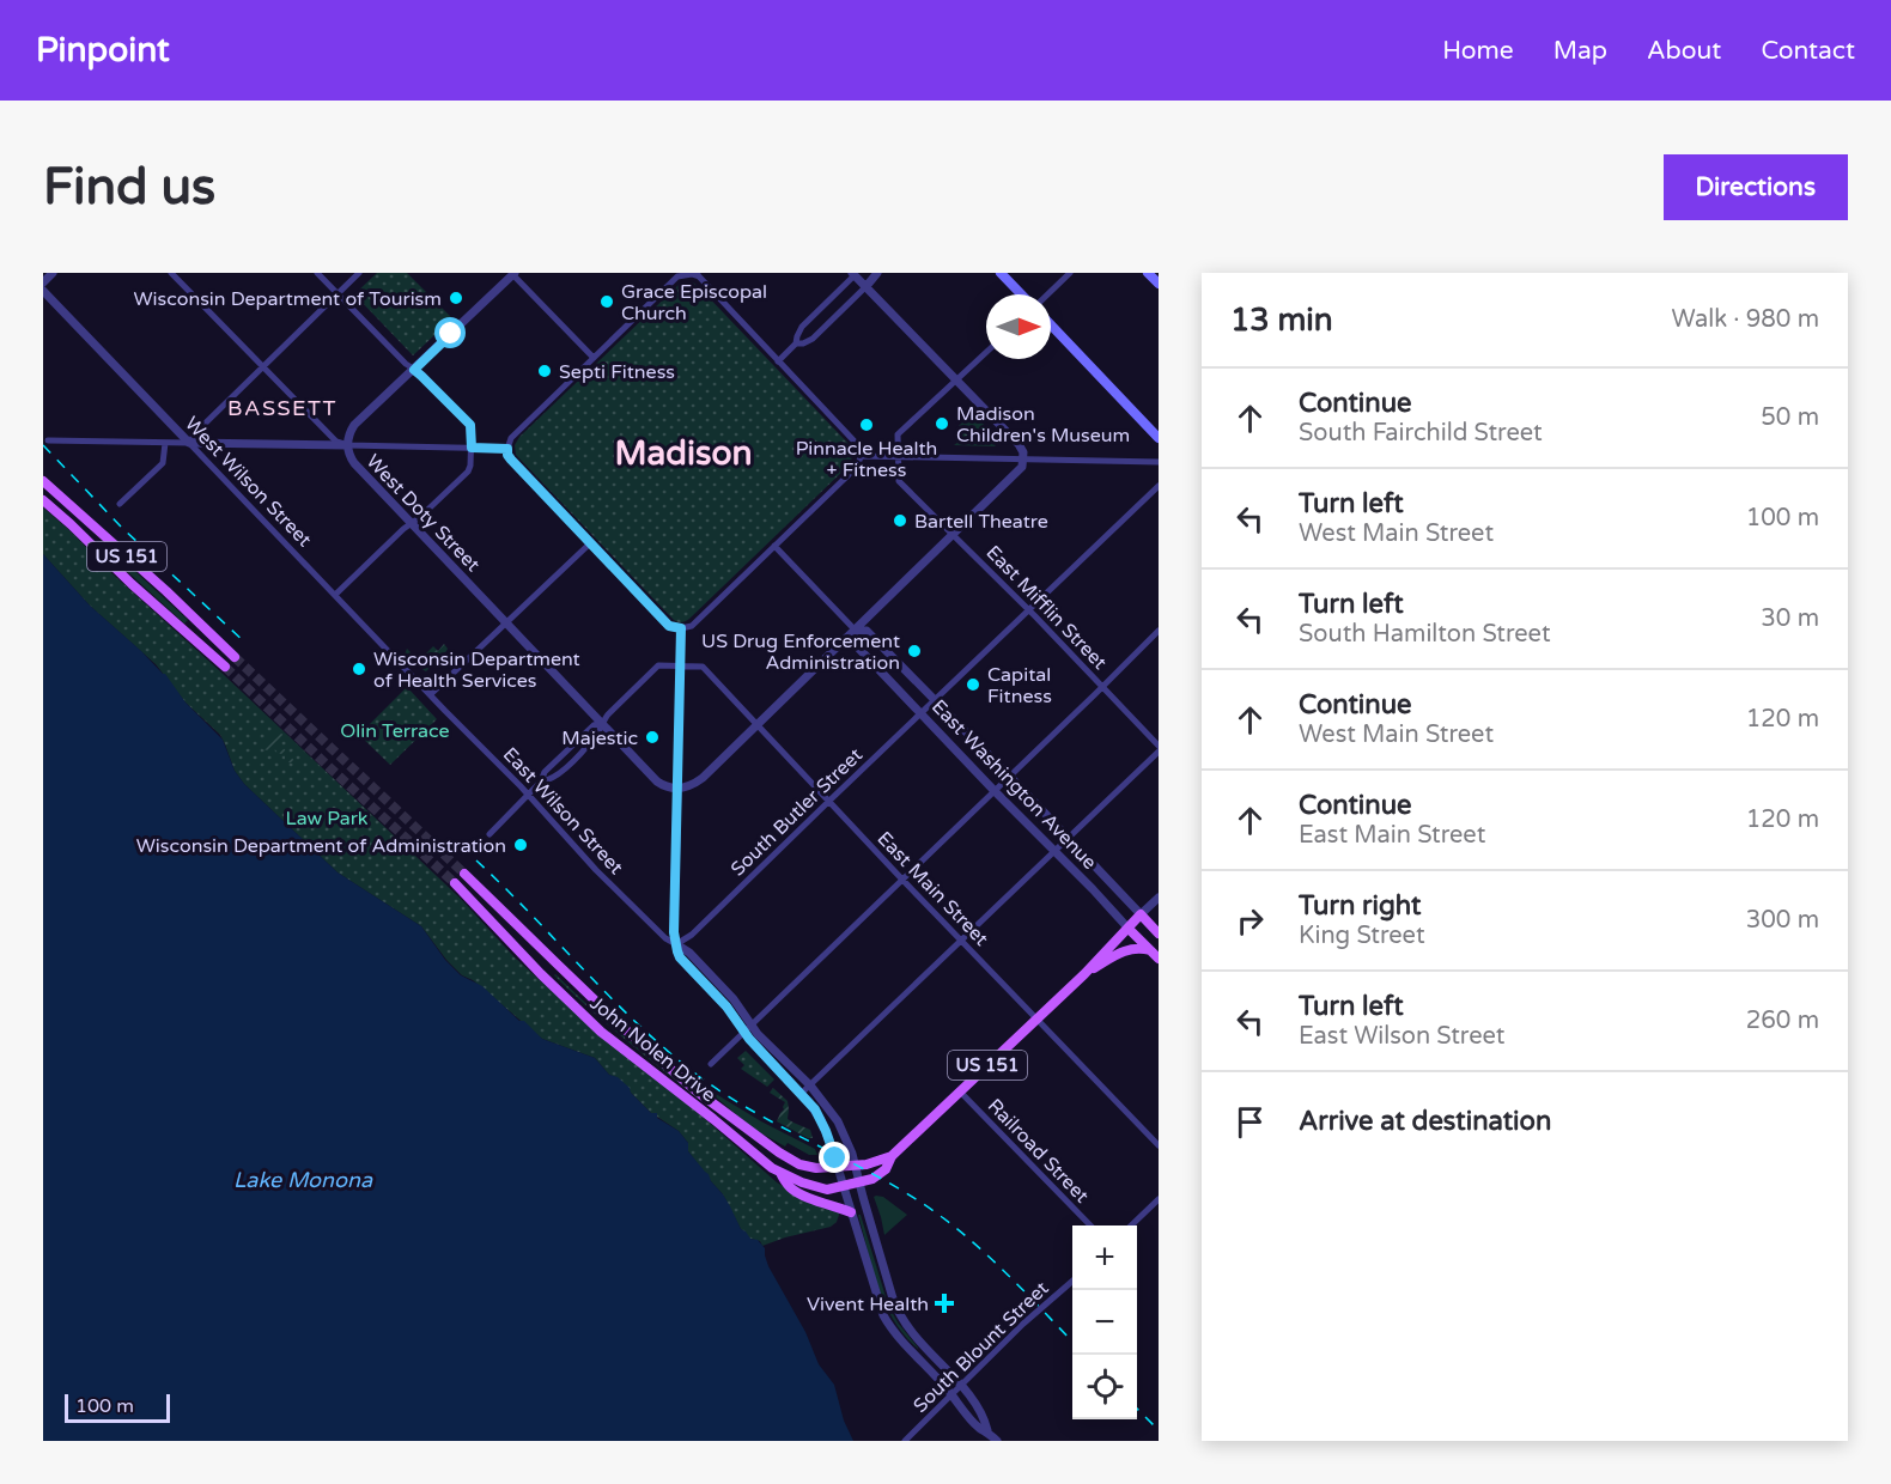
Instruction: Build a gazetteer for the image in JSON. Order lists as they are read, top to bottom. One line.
{"streets":{"main road":["US 151","East Washington Avenue","John Nolen Drive"],"street":["West Wilson Street","West Doty Street","East Mifflin Street","East Wilson Street","South Butler Street","East Main Street","Railroad Street","South Blount Street"]},"crossings":[["West Wilson Street","East Wilson Street"],["US 151","East Washington Avenue"],["US 151","East Wilson Street"],["US 151","East Main Street"],["US 151","John Nolen Drive"],["US 151","Railroad Street"],["East Mifflin Street","South Butler Street"],["East Washington Avenue","South Butler Street"],["East Wilson Street","South Butler Street"],["East Wilson Street","John Nolen Drive"],["East Wilson Street","South Blount Street"],["South Butler Street","East Main Street"]],"districts":["BASSETT","Madison"],"water":["Lake Monona"],"parks":["Olin Terrace","Law Park"],"places":{"other":["Wisconsin Department of Tourism","Grace Episcopal Church","Septi Fitness","Madison Children's Museum","Pinnacle Health + Fitness","Bartell Theatre","US Drug Enforcement Administration","Wisconsin Department of Health Services","Capital Fitness","Majestic","Wisconsin Department of Administration"],"health":["Vivent Health"]},"scale_bar":"100 m","north":"right","page":{"header":"Pinpoint","nav":["Home","Map","About","Contact"],"buttons":"Directions","title":"Find us","heading":["13 min","Walk · 980 m"],"list":[["Continue","South Fairchild Street","50 m"],["Turn left","West Main Street","100 m"],["Turn left","South Hamilton Street","30 m"],["Continue","West Main Street","120 m"],["Continue","East Main Street","120 m"],["Turn right","King Street","300 m"],["Turn left","East Wilson Street","260 m"],"Arrive at destination"],"map_buttons":["+","−"],"scale":"100 m"}}
